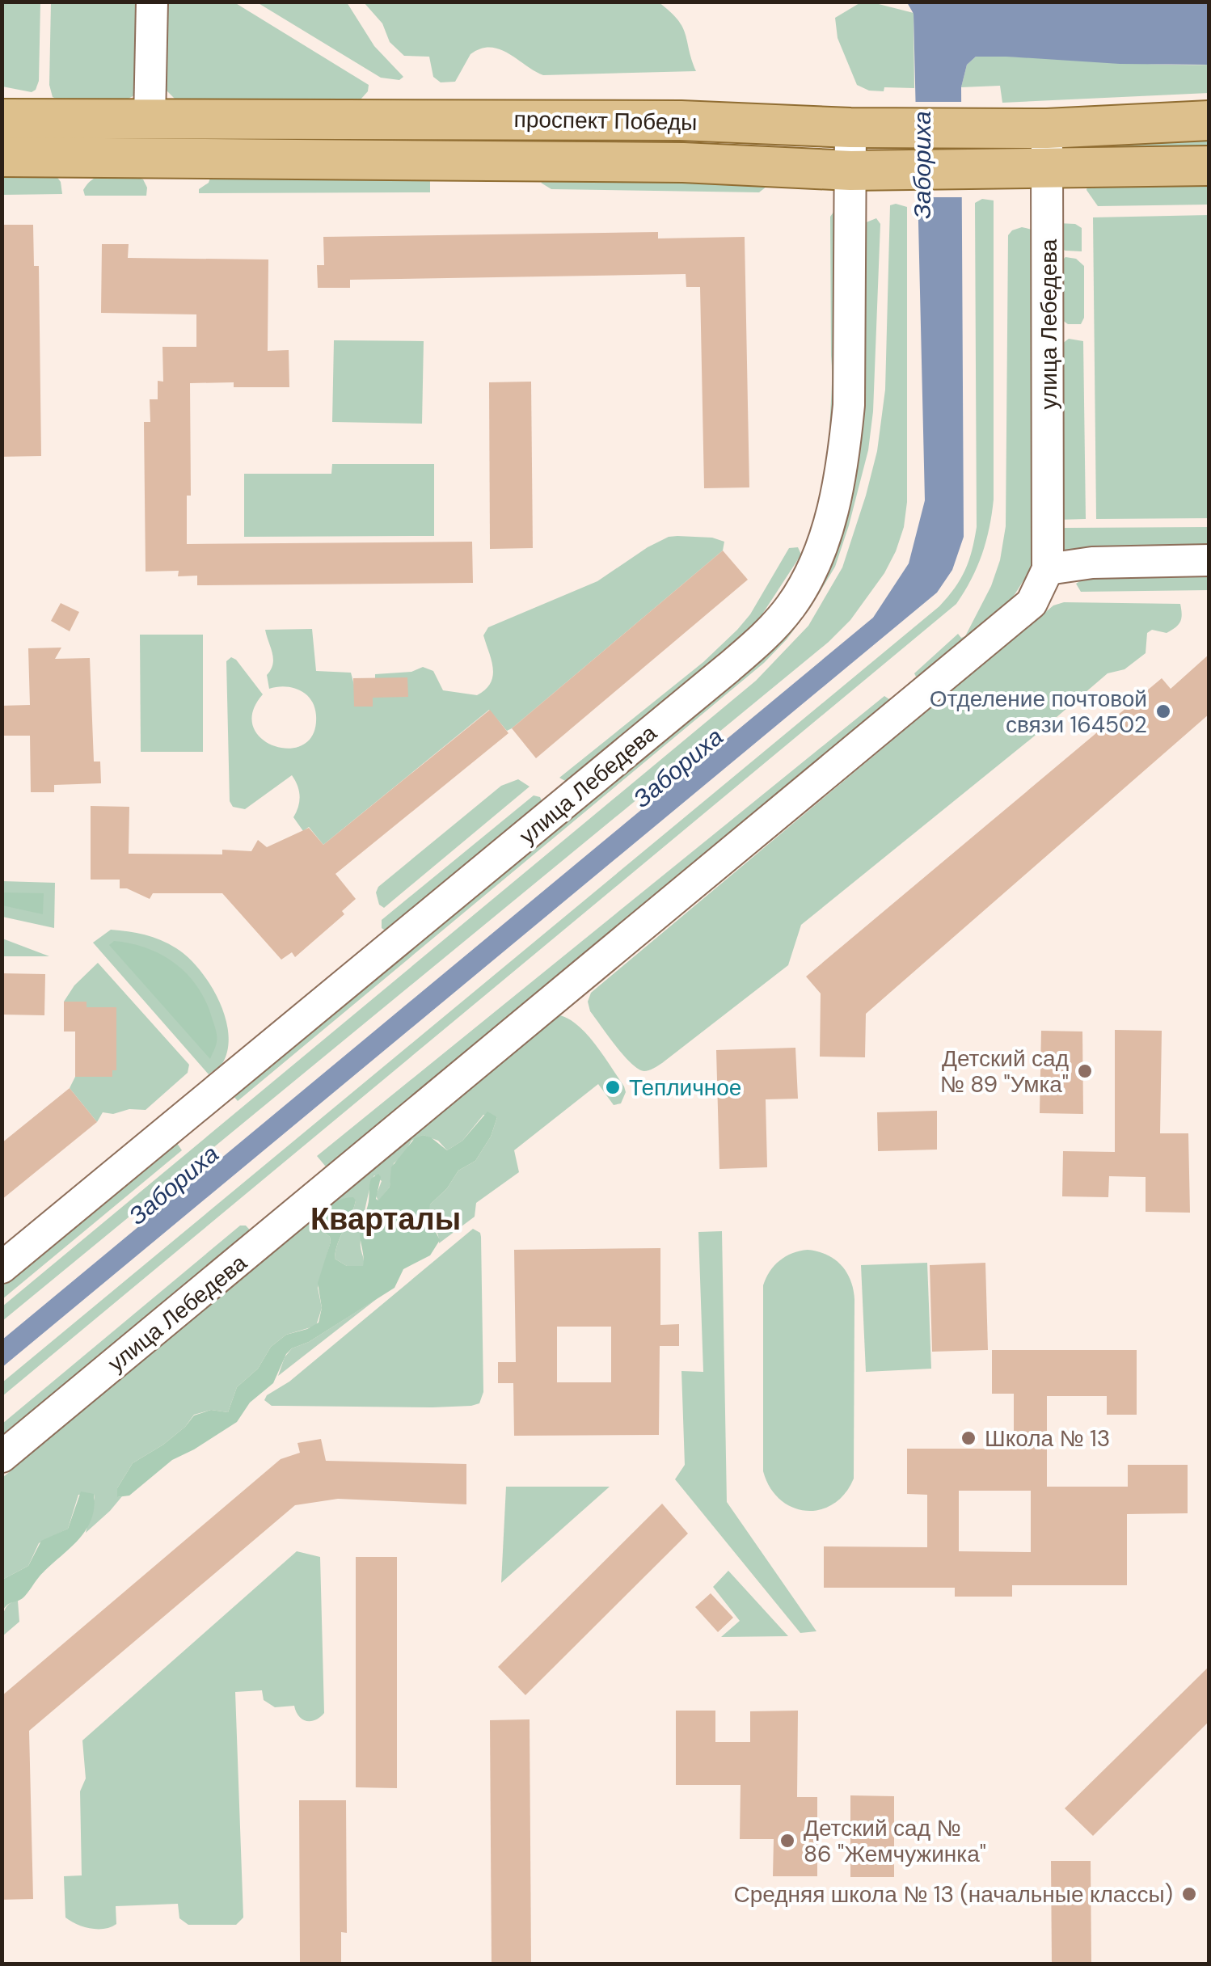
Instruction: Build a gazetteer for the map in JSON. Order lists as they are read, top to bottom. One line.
{"streets":{"main road":["проспект Победы"],"street":["улица Лебедева"]},"crossings":[["проспект Победы","улица Лебедева"]],"districts":["Кварталы"],"water":["Забориха"],"places":["Отделение почтовой связи 164502","Детский сад № 89 \"Умка\"","Тепличное","Школа № 13","Детский сад № 86 \"Жемчужинка\"","Средняя школа № 13 (начальные классы)"]}
